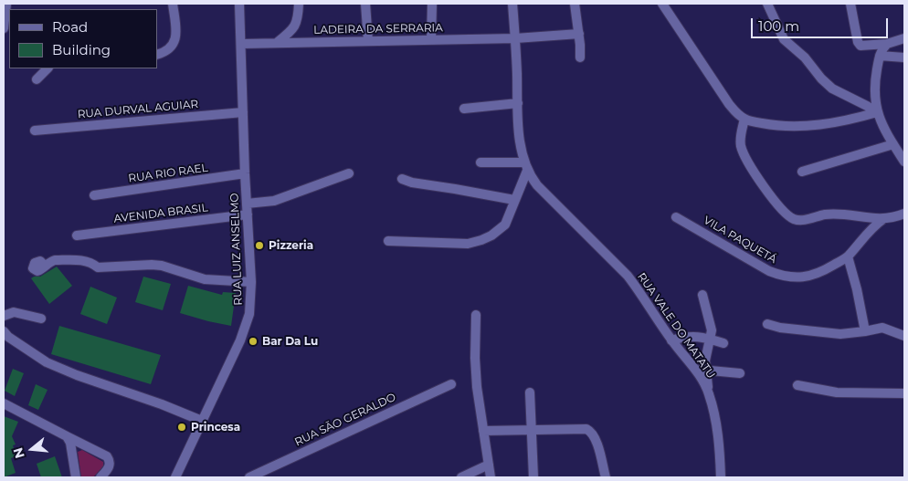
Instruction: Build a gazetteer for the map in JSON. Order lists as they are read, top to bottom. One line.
{"streets":{"street":["LADEIRA DA SERRARIA","RUA DURVAL AGUIAR","RUA RIO RAEL","AVENIDA BRASIL","VILA PAQUETÁ","RUA LUIZ ANSELMO","RUA VALE DO MATATU","RUA SĀO GERALDO"]},"crossings":[["LADEIRA DA SERRARIA","RUA LUIZ ANSELMO"],["RUA DURVAL AGUIAR","RUA LUIZ ANSELMO"],["RUA RIO RAEL","RUA LUIZ ANSELMO"],["AVENIDA BRASIL","RUA LUIZ ANSELMO"]],"places":["Pizzeria","Bar Da Lu","Princesa"],"legend":["Road","Building"],"scale_bar":"100 m","north":"left"}
